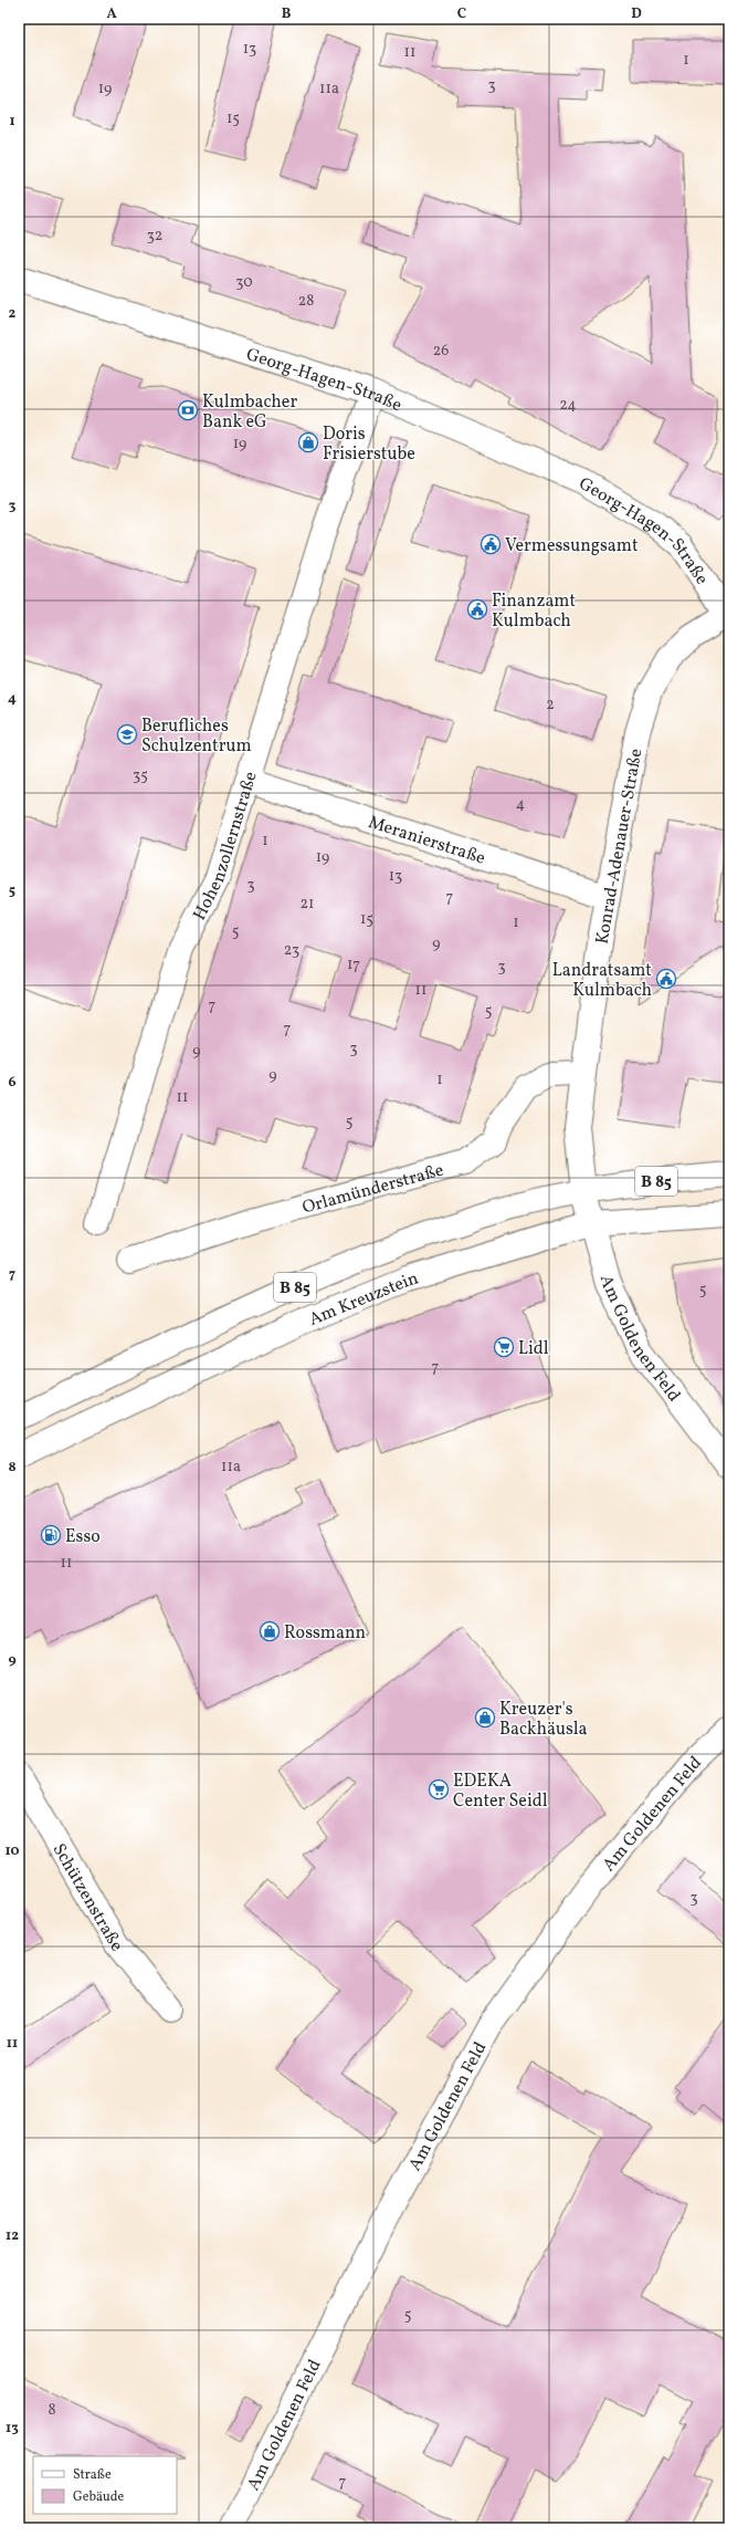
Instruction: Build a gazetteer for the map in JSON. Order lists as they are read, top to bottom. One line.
{"streets":{"street":["Georg-Hagen-Straße","Meranierstraße","Hohenzollernstraße","Konrad-Adenauer-Straße","B 85","Orlamünderstraße","Am Kreuzstein","Am Goldenen Feld","Schützenstraße"]},"crossings":[["Georg-Hagen-Straße","Hohenzollernstraße"],["Georg-Hagen-Straße","Konrad-Adenauer-Straße"],["Meranierstraße","Hohenzollernstraße"],["Meranierstraße","Konrad-Adenauer-Straße"],["Konrad-Adenauer-Straße","Orlamünderstraße"],["Konrad-Adenauer-Straße","Am Kreuzstein"],["Konrad-Adenauer-Straße","Am Goldenen Feld"],["Am Kreuzstein","Am Goldenen Feld"]],"places":{"bank":["Kulmbacher Bank eG"],"shop":["Doris Frisierstube","Rossmann","Kreuzer's Backhäusla"],"public building":["Vermessungsamt","Finanzamt Kulmbach","Landratsamt Kulmbach"],"school or university":["Berufliches Schulzentrum"],"supermarket":["Lidl","EDEKA Center Seidl"],"fuel station":["Esso"]},"house_numbers":["13","11","1","3","19","11a","15","32","30","28","26","24","19","2","35","4","1","19","13","3","7","21","15","1","5","9","23","17","3","11","7","5","7","3","9","9","1","11","5","5","7","11a","11","3","5","8","7"],"legend":["Straße","Gebäude"],"grid":{"columns":["A","B","C","D"],"rows":["1","2","3","4","5","6","7","8","9","10","11","12","13"]}}
